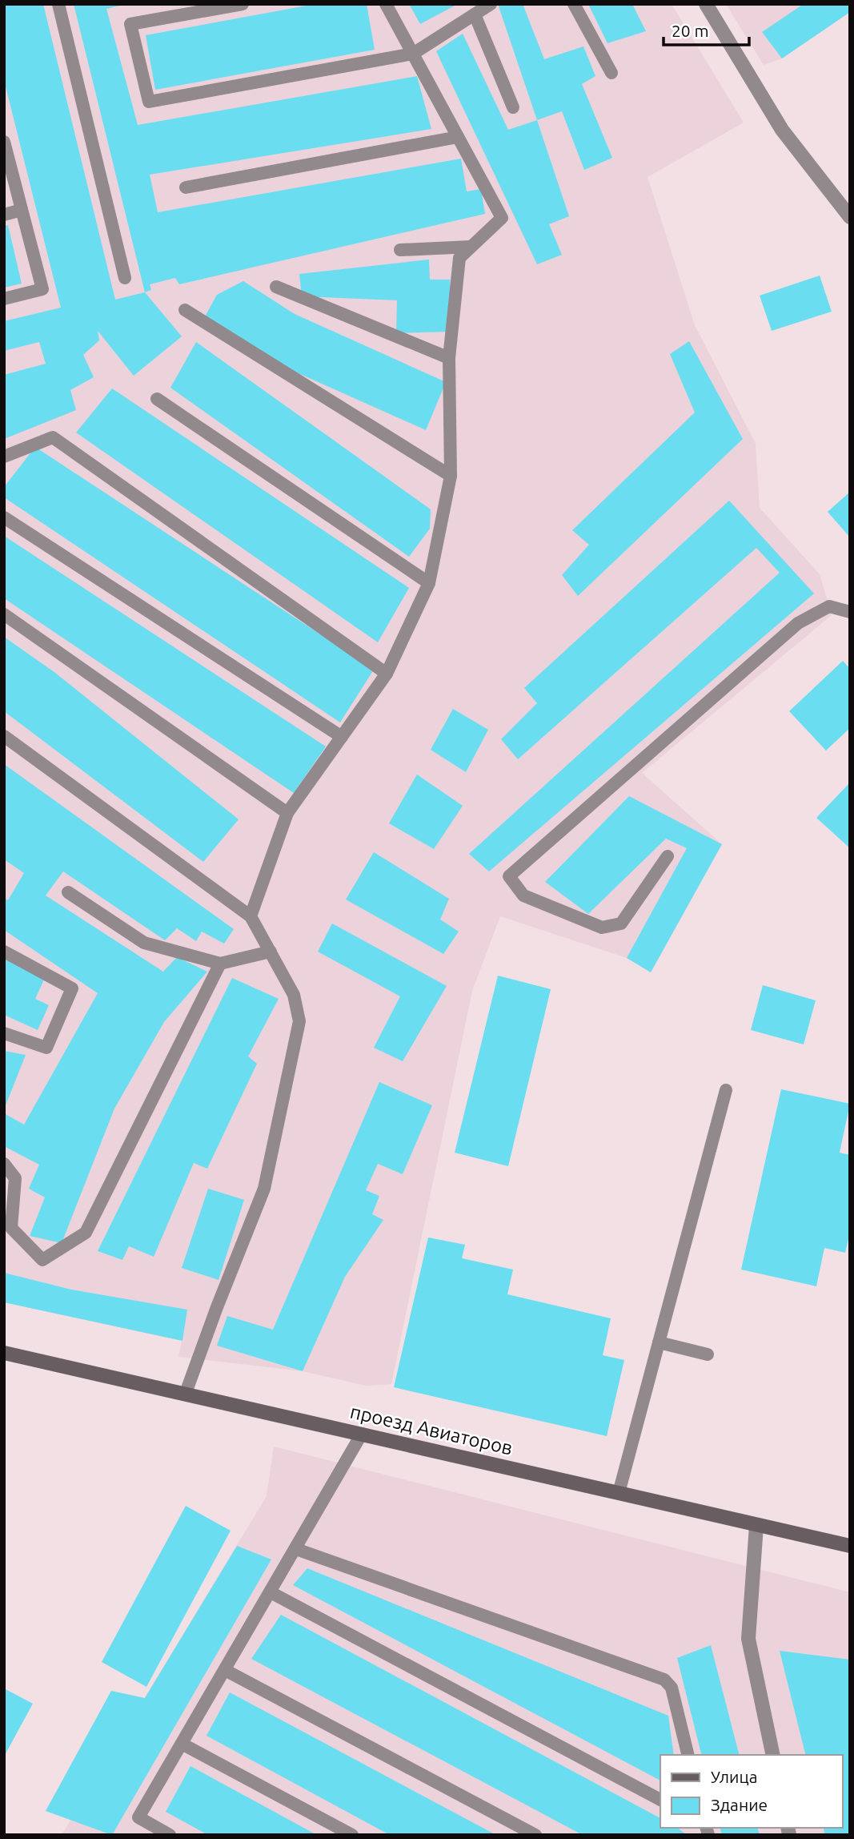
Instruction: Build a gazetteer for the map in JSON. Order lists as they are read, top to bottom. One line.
{"streets":{"street":["проезд Авиаторов"]},"legend":["Улица","Здание"],"scale_bar":"20 m"}
